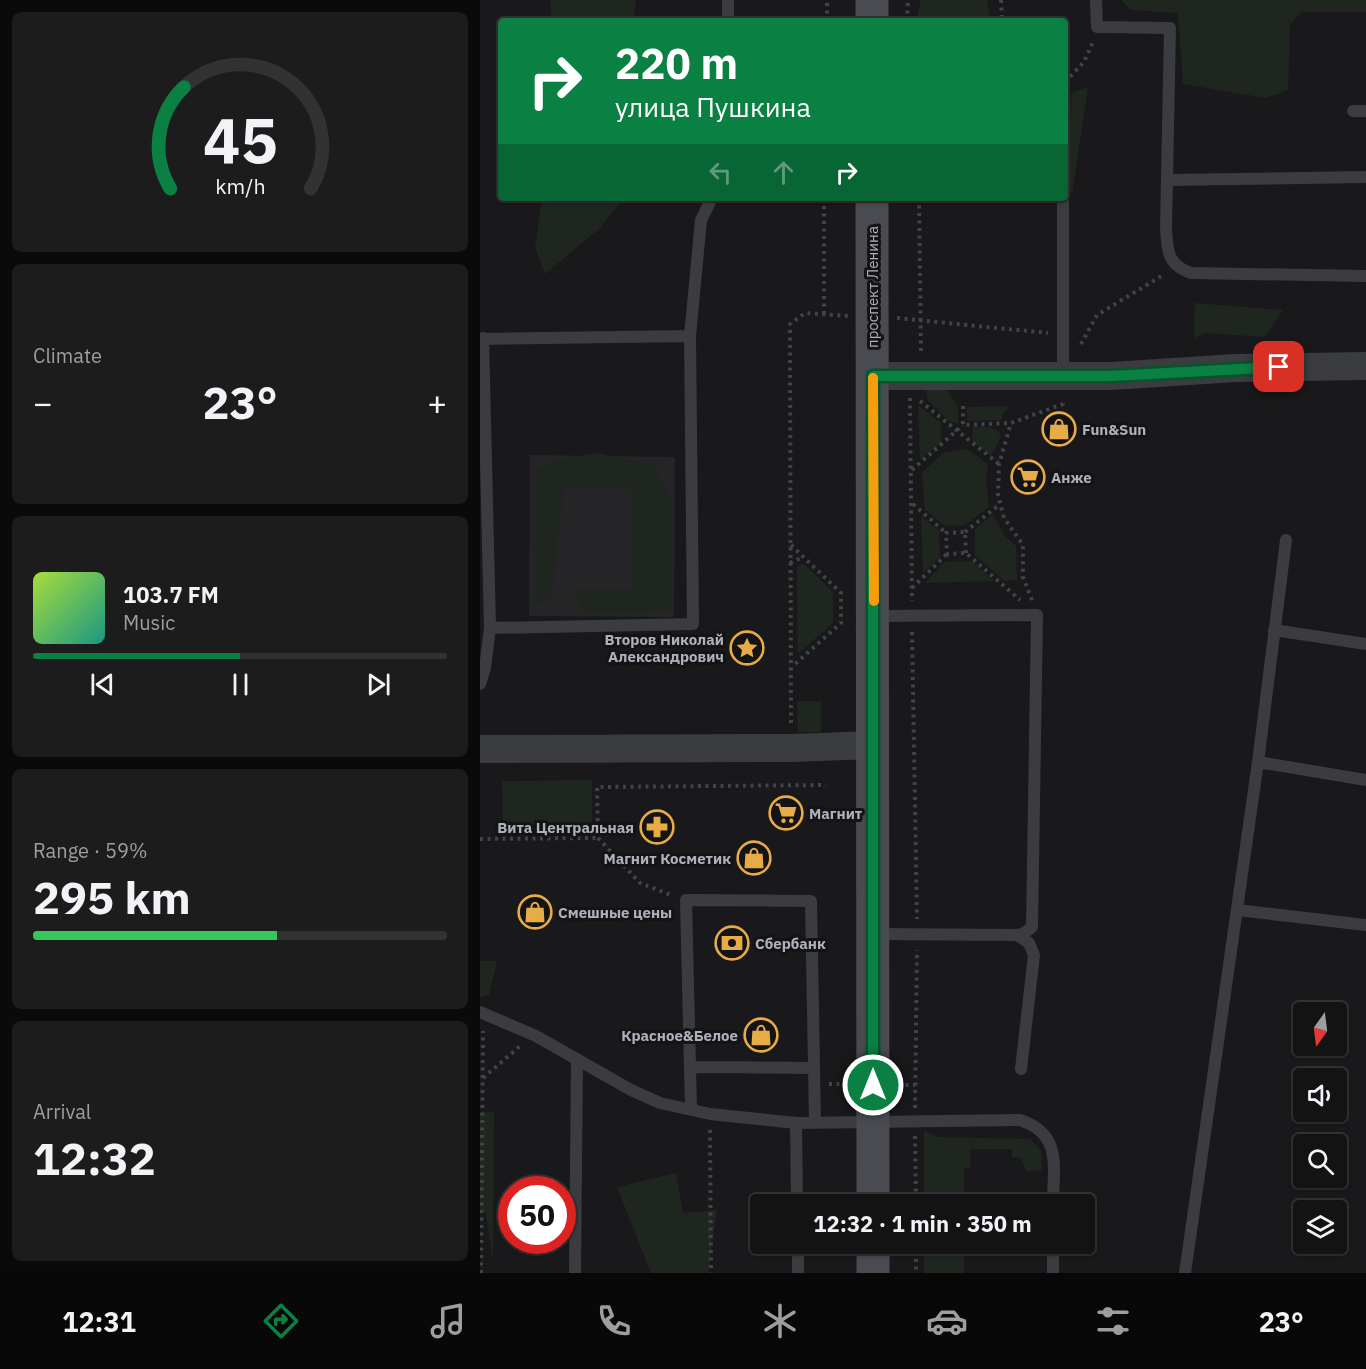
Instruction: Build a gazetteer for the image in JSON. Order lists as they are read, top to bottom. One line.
{"streets":{"main road":["проспект Ленина"]},"places":{"shop":["Fun&Sun","Магнит Косметик","Смешные цены","Красное&Белое"],"supermarket":["Анже","Магнит"],"place":["Второв Николай Александрович"],"pharmacy":["Вита Центральная"],"bank":["Сбербанк"]},"north":"bottom","page":{"turn":["220 m","улица Пушкина"],"tile":["Climate",["Range · 59%","295 km"],["Arrival","12:32"]],"heat":["−","23°","+"],"song":["103.7 FM","Music"],"limit":"50","trip":"12:32 · 1 min · 350 m","tabs":["12:31","23°"],"gauge":["45","km/h"]}}
